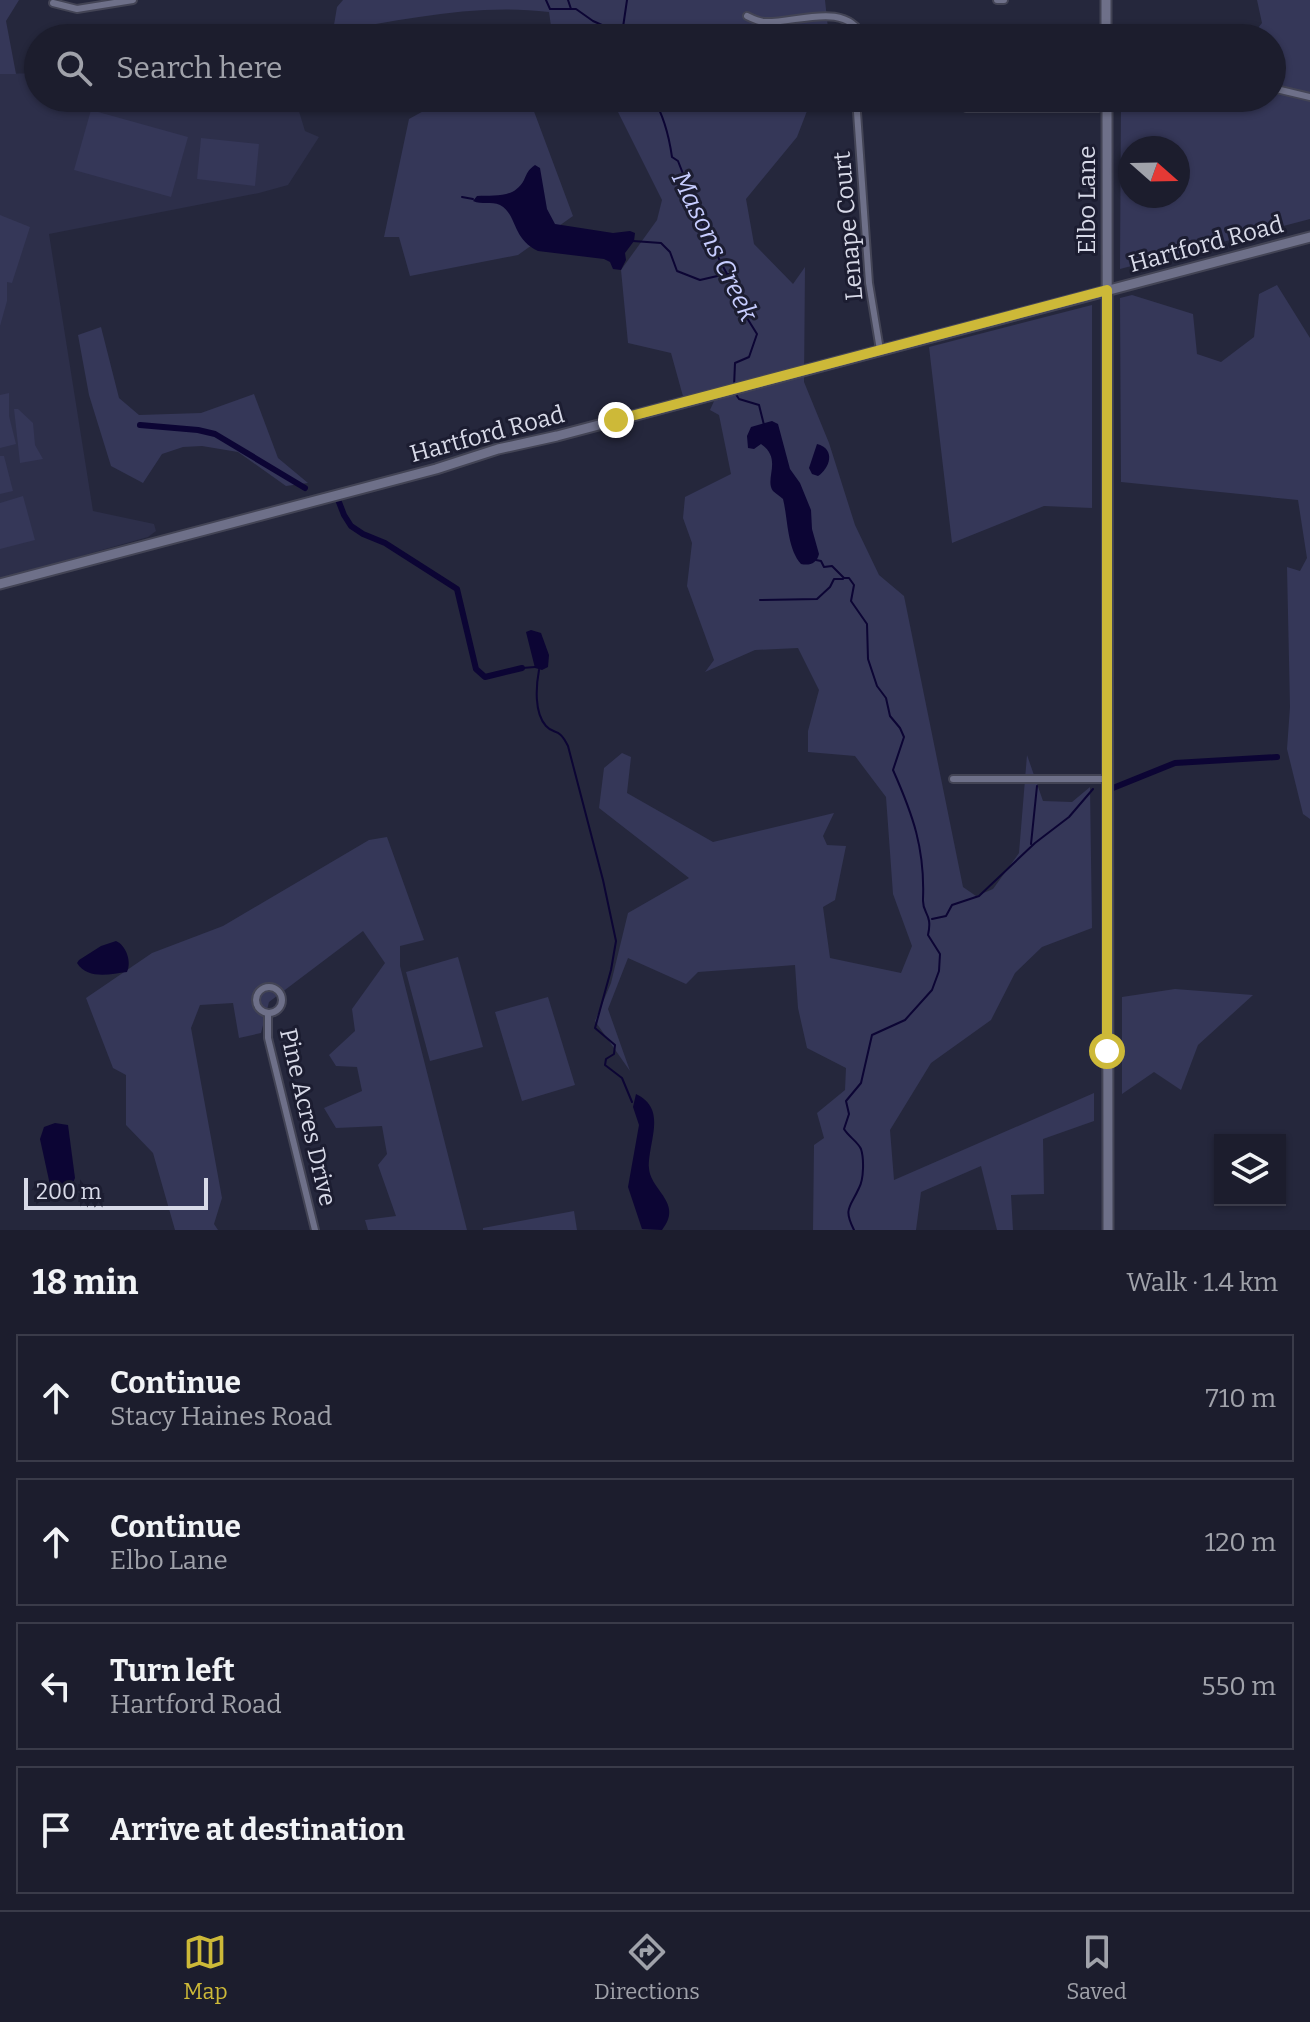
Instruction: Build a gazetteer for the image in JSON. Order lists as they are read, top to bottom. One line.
{"streets":{"street":["Elbo Lane","Lenape Court","Hartford Road","Pine Acres Drive"]},"crossings":[["Elbo Lane","Hartford Road"],["Lenape Court","Hartford Road"]],"water":["Masons Creek"],"scale_bar":"200 m","north":"right","page":{"search":"Search here","scale":"200 m","heading":["18 min","Walk · 1.4 km"],"list":[["Continue","Stacy Haines Road","710 m"],["Continue","Elbo Lane","120 m"],["Turn left","Hartford Road","550 m"],"Arrive at destination"],"nav":["Map","Directions","Saved"]}}
